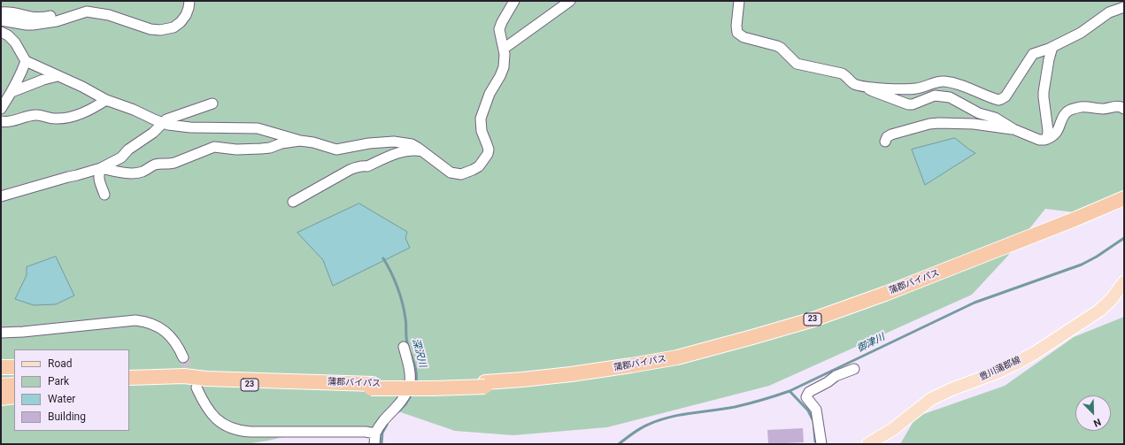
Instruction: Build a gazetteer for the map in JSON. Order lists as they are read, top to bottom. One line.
{"streets":{"highway":["蒲郡バイパス","23"],"main road":["豊川蒲郡線"]},"water":["御津川","深沢川"],"legend":["Road","Park","Water","Building"],"north":"bottom right"}
